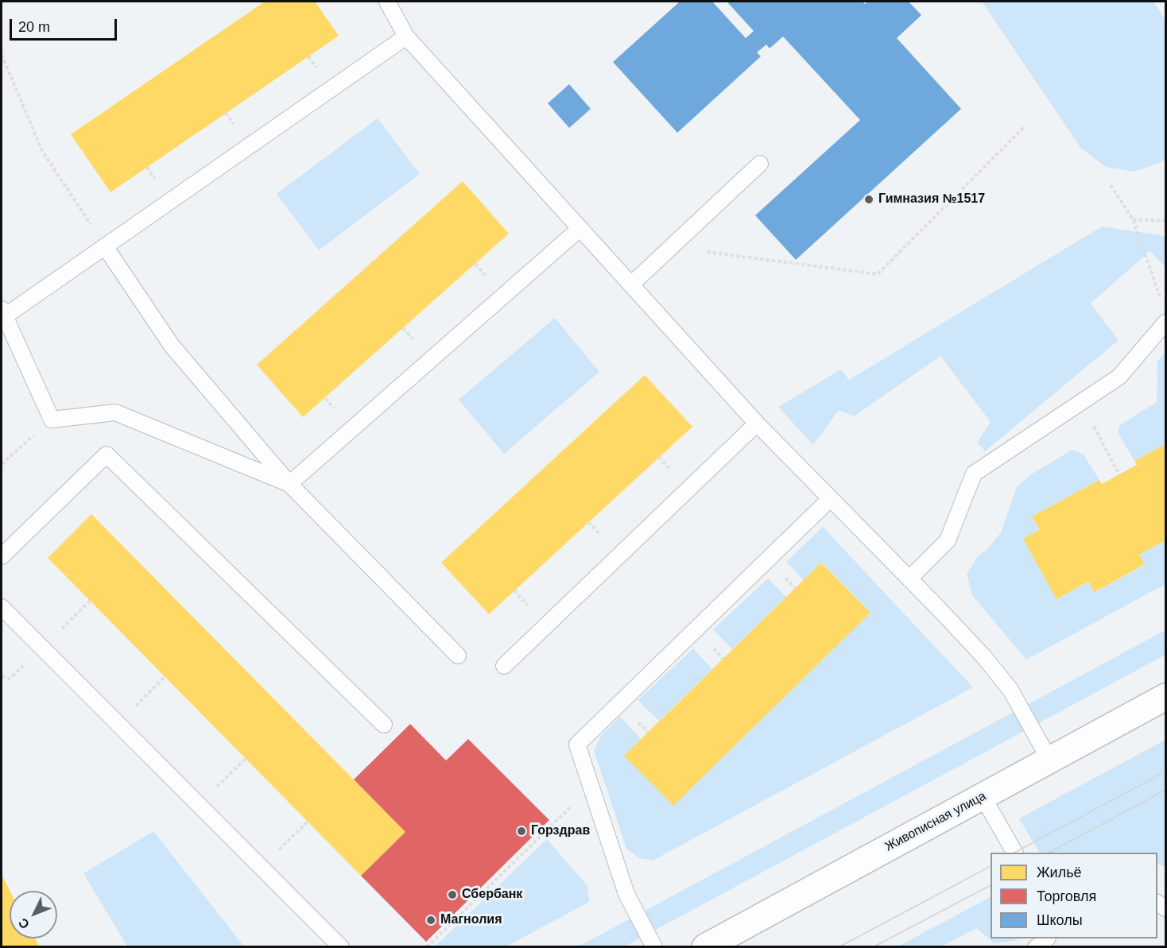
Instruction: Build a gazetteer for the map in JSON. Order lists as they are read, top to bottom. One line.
{"streets":{"street":["Живописная улица"]},"places":["Гимназия №1517","Горздрав","Сбербанк","Магнолия"],"legend":["Жильё","Торговля","Школы"],"scale_bar":"20 m","north":"bottom left"}
